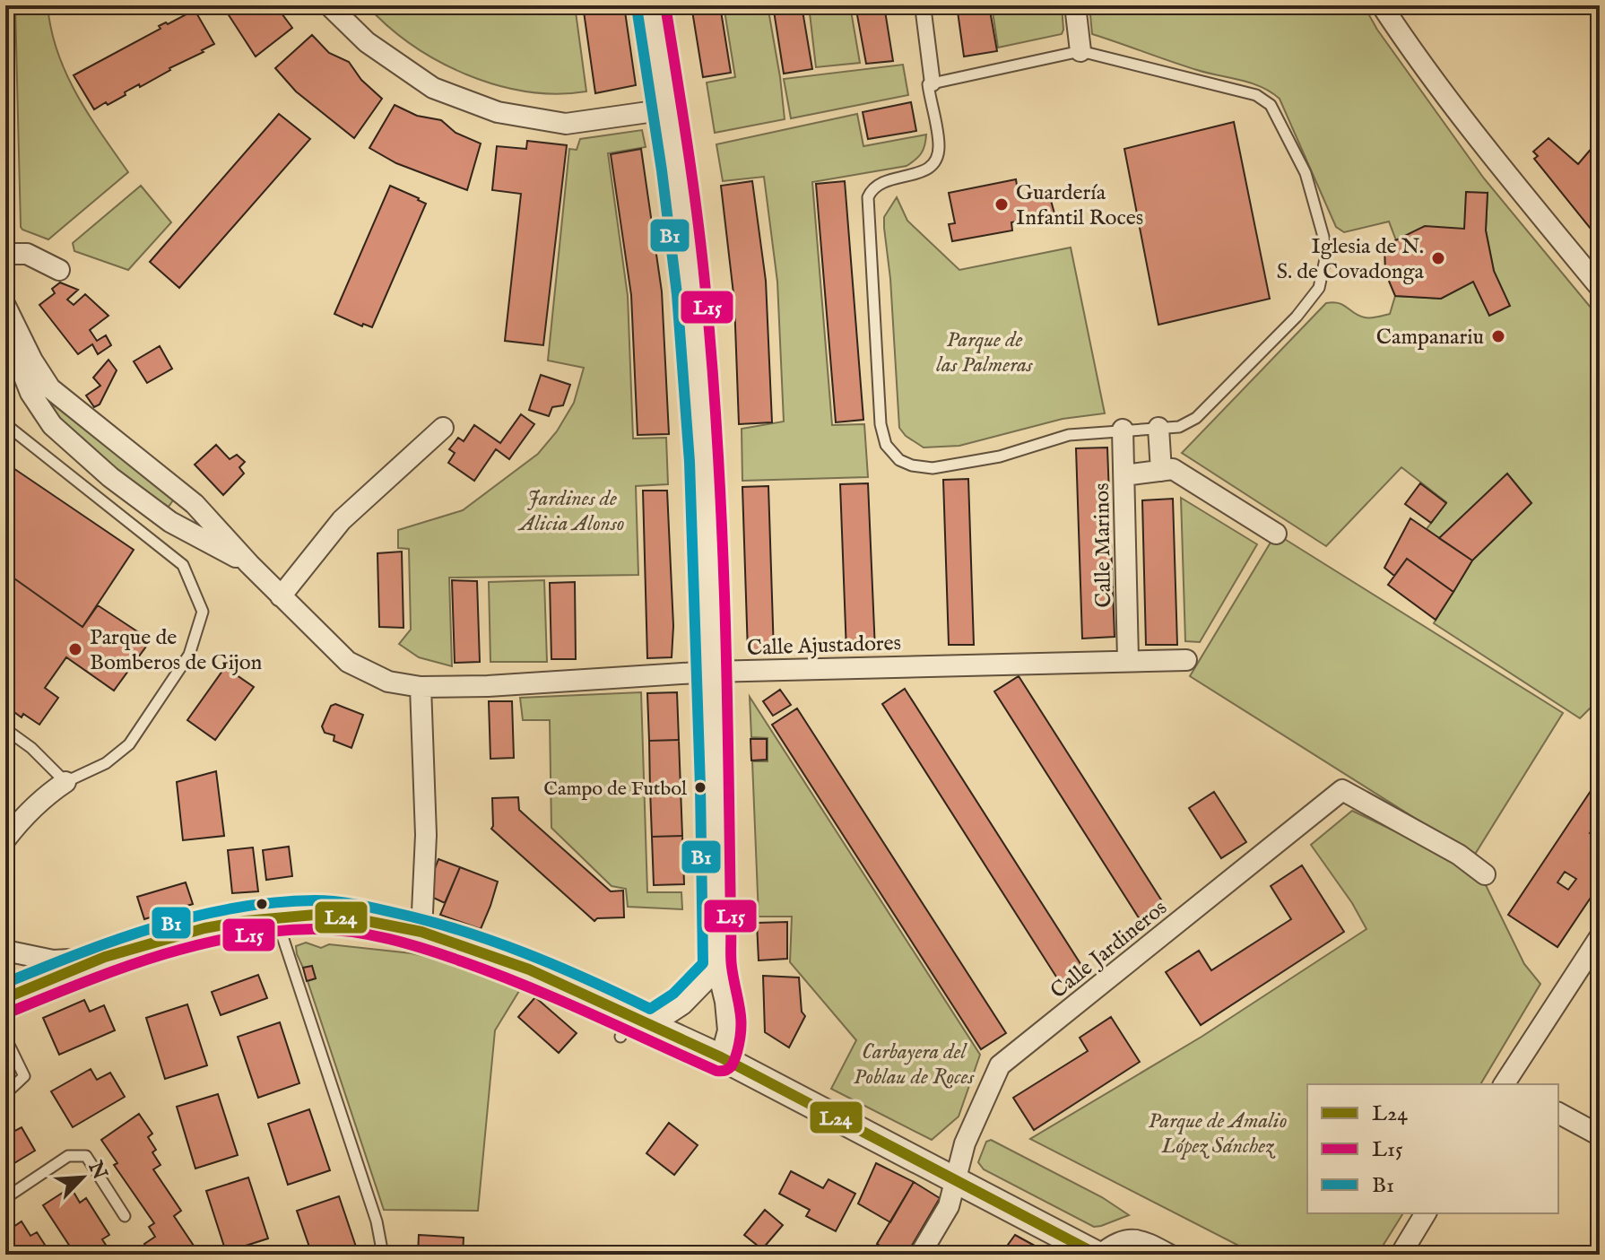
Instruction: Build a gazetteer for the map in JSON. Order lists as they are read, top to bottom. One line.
{"streets":{"street":["Calle Marinos","Calle Ajustadores","Calle Jardineros"]},"crossings":[["Calle Marinos","Calle Ajustadores"]],"parks":["Parque de las Palmeras","Jardines de Alicia Alonso","Carbayera del Poblau de Roces","Parque de Amalio López Sánchez"],"places":["Guardería Infantil Roces","Iglesia de N. S. de Covadonga","Campanariu","Parque de Bomberos de Gijon","Campo de Futbol"],"lines":["transit line L15","transit line B1","transit line L24"],"legend":["L24","L15","B1"],"north":"top right"}
